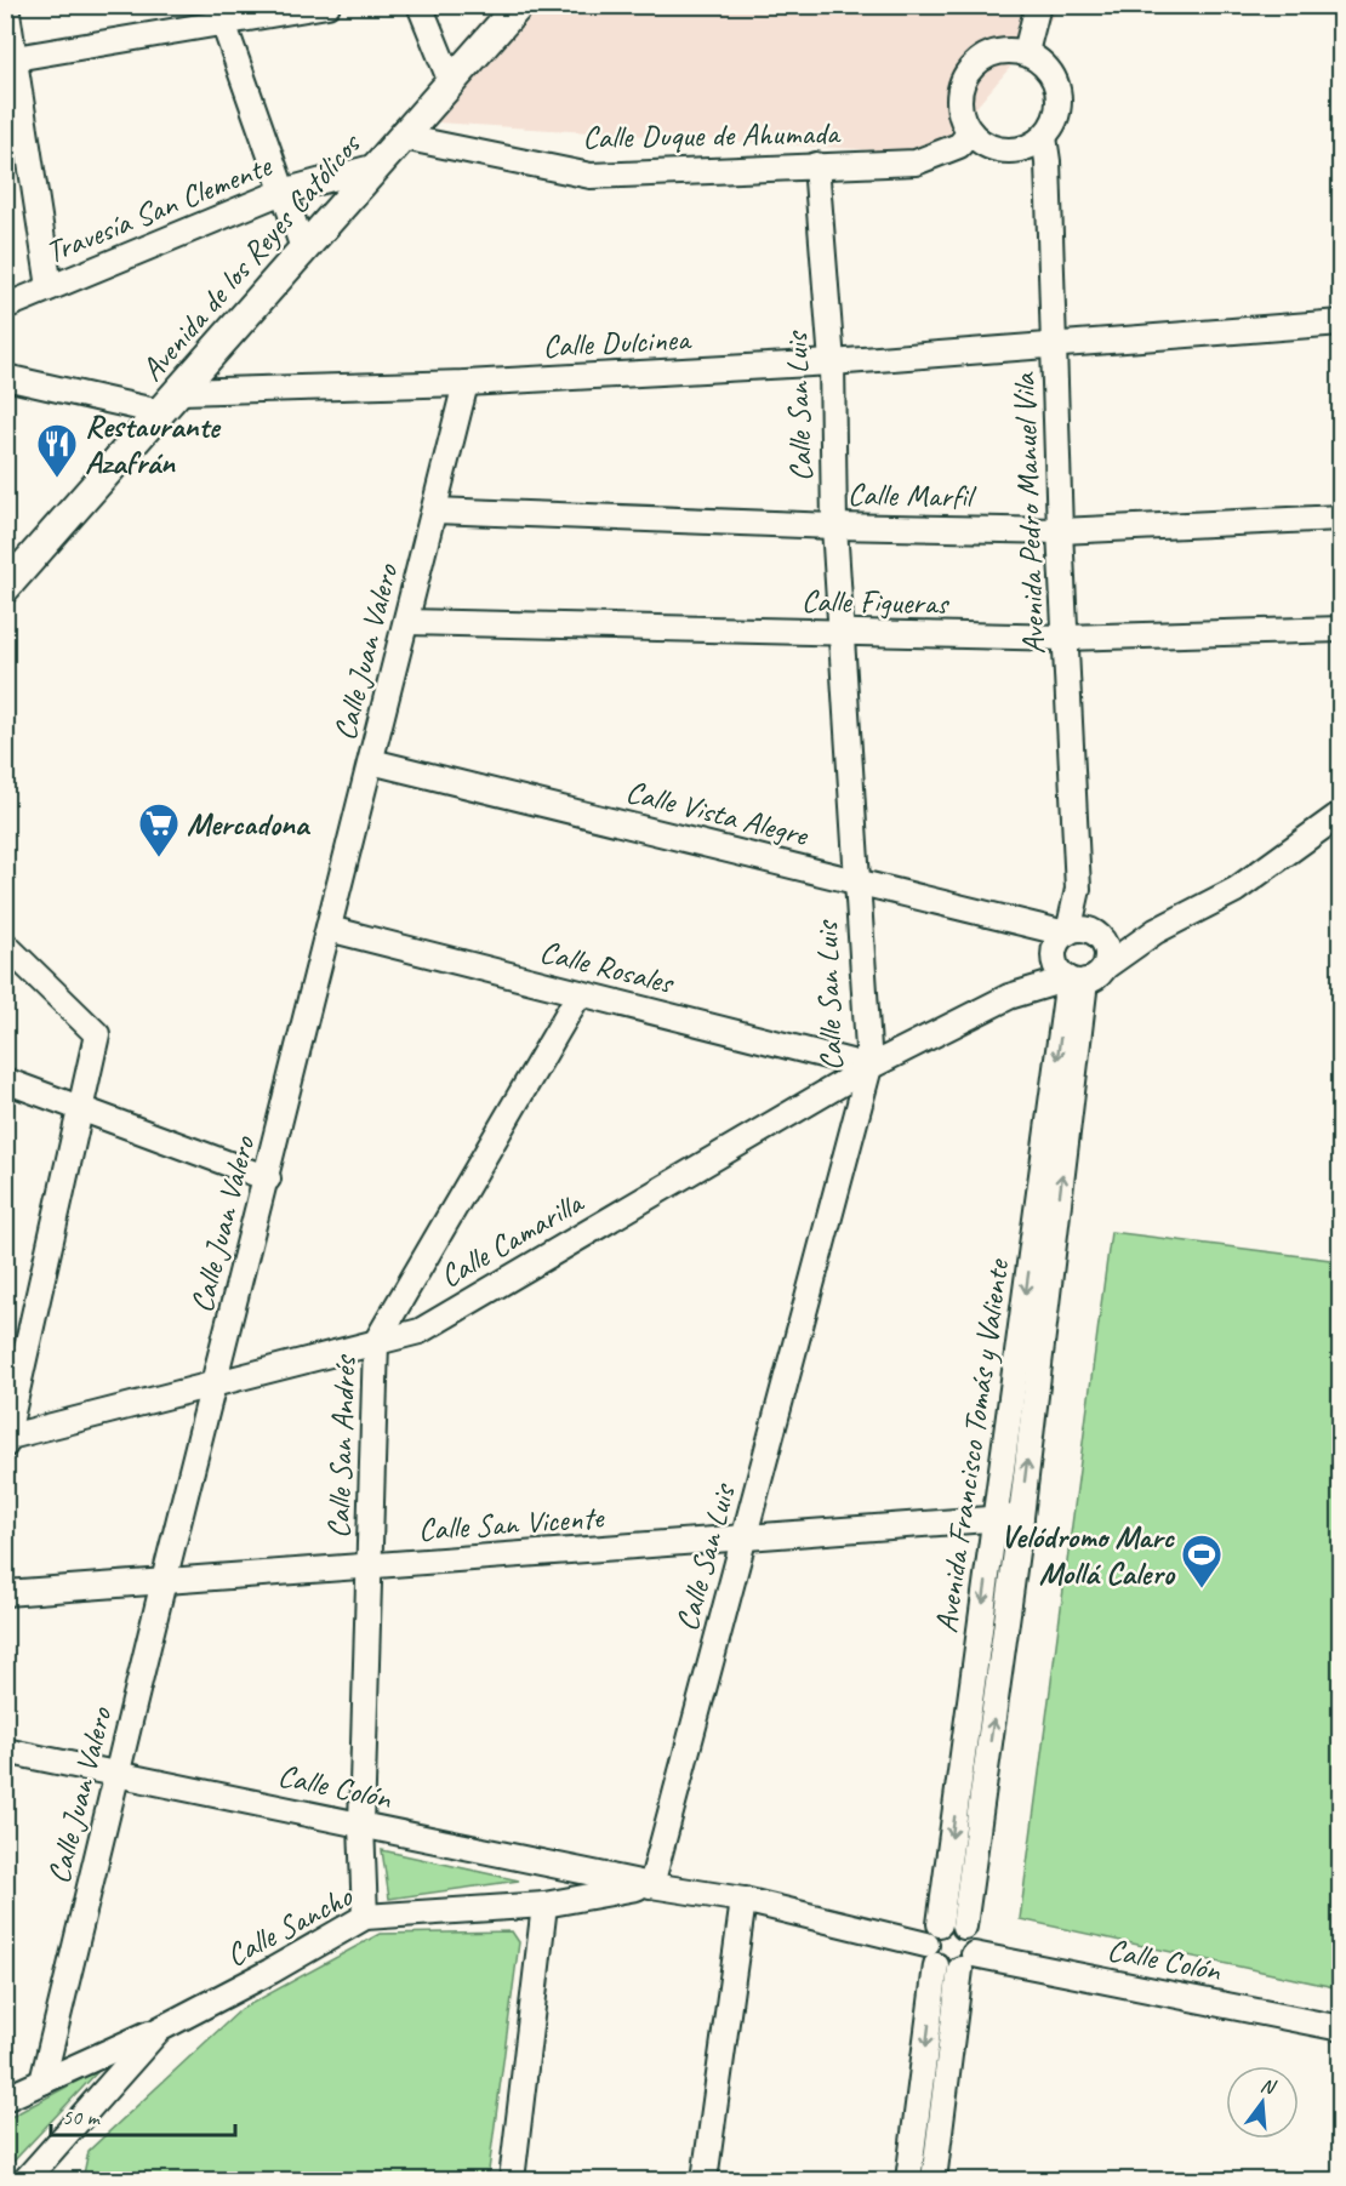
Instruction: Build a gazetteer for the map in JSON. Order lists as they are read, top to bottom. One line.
{"streets":{"street":["Calle Duque de Ahumada","Travesía San Clemente","Avenida de los Reyes Católicos","Calle Dulcinea","Calle San Luis","Calle Marfil","Avenida Pedro Manuel Vila","Calle Figueras","Calle Juan Valero","Calle Vista Alegre","Calle Rosales","Calle Camarilla","Avenida Francisco Tomás y Valiente","Calle San Andrés","Calle San Vicente","Calle Colón","Calle Sancho"]},"crossings":[["Calle Duque de Ahumada","Avenida de los Reyes Católicos"],["Calle Duque de Ahumada","Calle San Luis"],["Calle Duque de Ahumada","Avenida Pedro Manuel Vila"],["Travesía San Clemente","Avenida de los Reyes Católicos"],["Avenida de los Reyes Católicos","Calle Dulcinea"],["Calle Dulcinea","Calle San Luis"],["Calle Dulcinea","Avenida Pedro Manuel Vila"],["Calle Dulcinea","Calle Juan Valero"],["Calle San Luis","Calle Marfil"],["Calle San Luis","Calle Figueras"],["Calle San Luis","Calle Vista Alegre"],["Calle San Luis","Calle Rosales"],["Calle San Luis","Calle Camarilla"],["Calle San Luis","Calle San Vicente"],["Calle San Luis","Calle Colón"],["Calle Marfil","Avenida Pedro Manuel Vila"],["Calle Marfil","Calle Juan Valero"],["Avenida Pedro Manuel Vila","Calle Figueras"],["Avenida Pedro Manuel Vila","Calle Vista Alegre"],["Avenida Pedro Manuel Vila","Calle Camarilla"],["Avenida Pedro Manuel Vila","Avenida Francisco Tomás y Valiente"],["Calle Figueras","Calle Juan Valero"],["Calle Juan Valero","Calle Vista Alegre"],["Calle Juan Valero","Calle Rosales"],["Calle Juan Valero","Calle Camarilla"],["Calle Juan Valero","Calle San Vicente"],["Calle Juan Valero","Calle Colón"],["Calle Juan Valero","Calle Sancho"],["Calle Vista Alegre","Calle Camarilla"],["Calle Vista Alegre","Avenida Francisco Tomás y Valiente"],["Calle Rosales","Calle Camarilla"],["Calle Rosales","Calle San Andrés"],["Calle Camarilla","Avenida Francisco Tomás y Valiente"],["Calle Camarilla","Calle San Andrés"],["Avenida Francisco Tomás y Valiente","Calle San Vicente"],["Calle San Andrés","Calle San Vicente"],["Calle San Andrés","Calle Colón"],["Calle San Andrés","Calle Sancho"],["Calle Colón","Calle Sancho"]],"places":{"restaurant":["Restaurante Azafrán"],"supermarket":["Mercadona"],"sports":["Velódromo Marc Mollá Calero"]},"scale_bar":"50 m","north":"top"}
